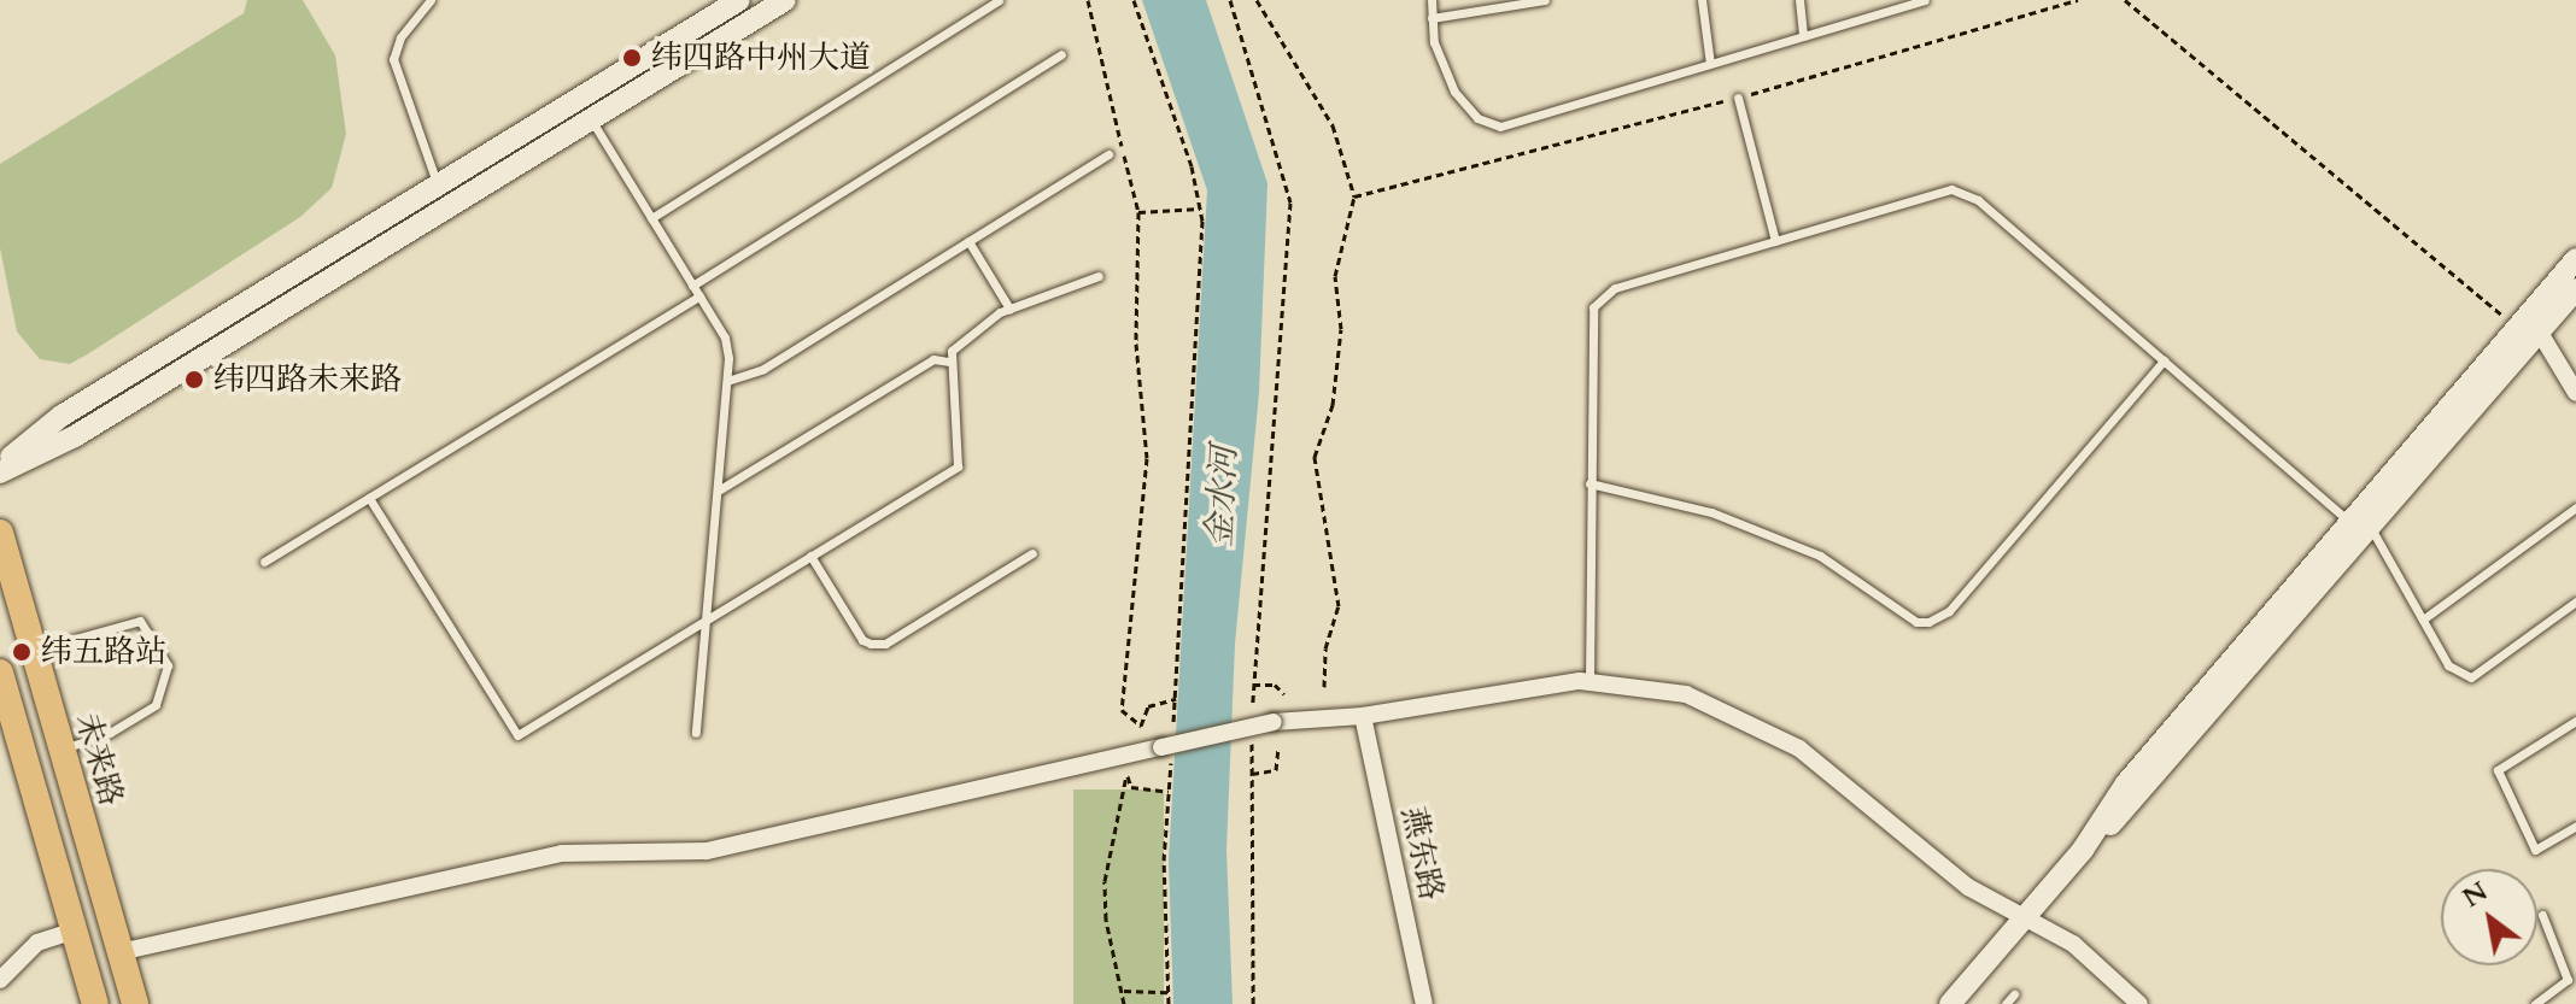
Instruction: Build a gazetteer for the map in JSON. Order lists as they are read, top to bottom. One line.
{"streets":{"main road":["未来路"],"street":["燕东路"]},"water":["金水河"],"places":["纬四路中州大道","纬四路未来路","纬五路站"],"north":"top left"}
